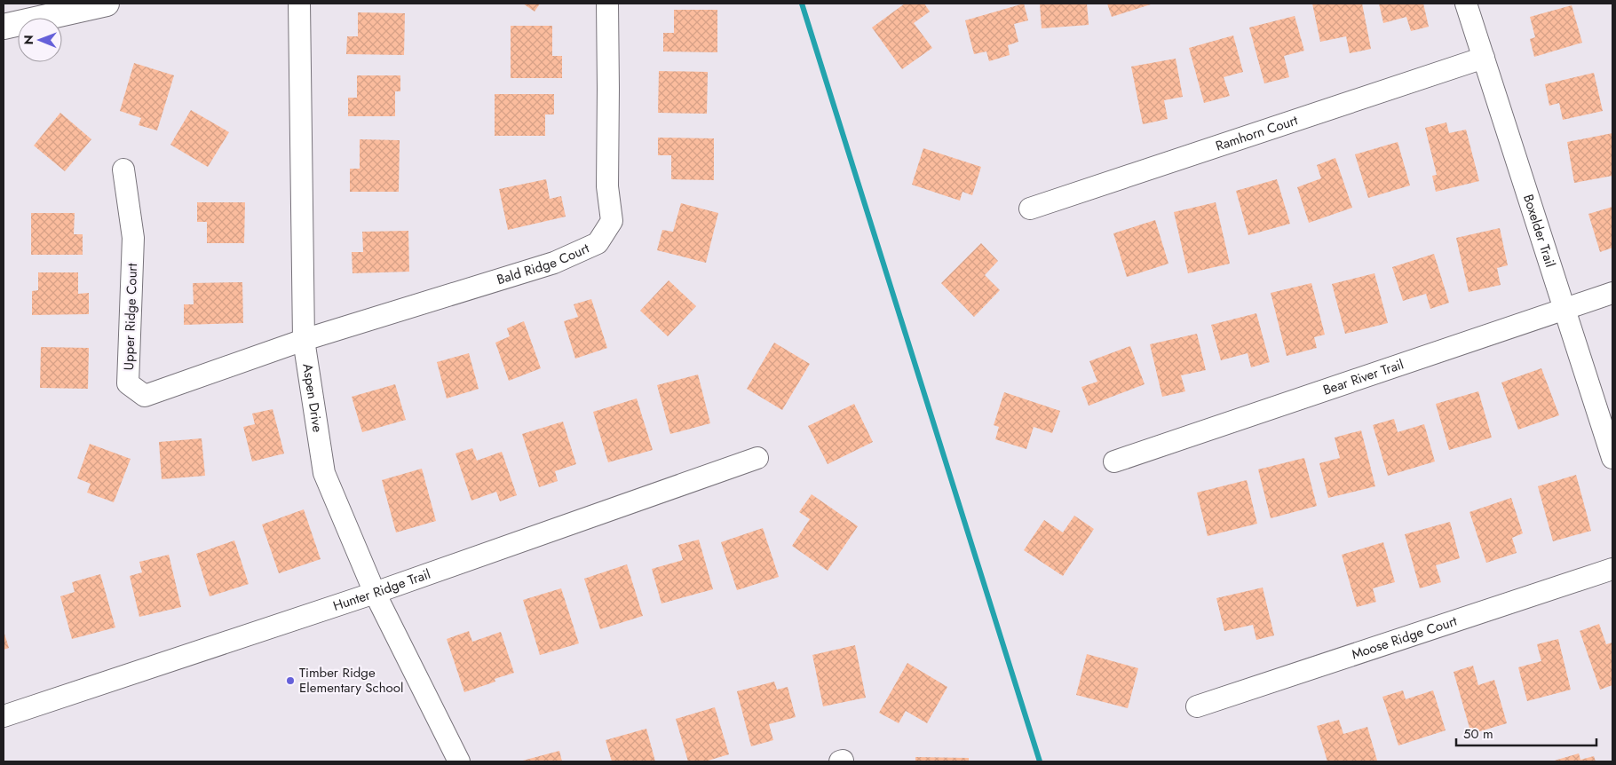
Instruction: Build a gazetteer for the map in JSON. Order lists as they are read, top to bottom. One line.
{"streets":{"street":["Ramhorn Court","Boxelder Trail","Bald Ridge Court","Upper Ridge Court","Bear River Trail","Aspen Drive","Hunter Ridge Trail","Moose Ridge Court"]},"crossings":[["Ramhorn Court","Boxelder Trail"],["Boxelder Trail","Bear River Trail"],["Bald Ridge Court","Upper Ridge Court"],["Bald Ridge Court","Aspen Drive"],["Upper Ridge Court","Aspen Drive"],["Aspen Drive","Hunter Ridge Trail"]],"places":["Timber Ridge Elementary School"],"scale_bar":"50 m","north":"left"}
